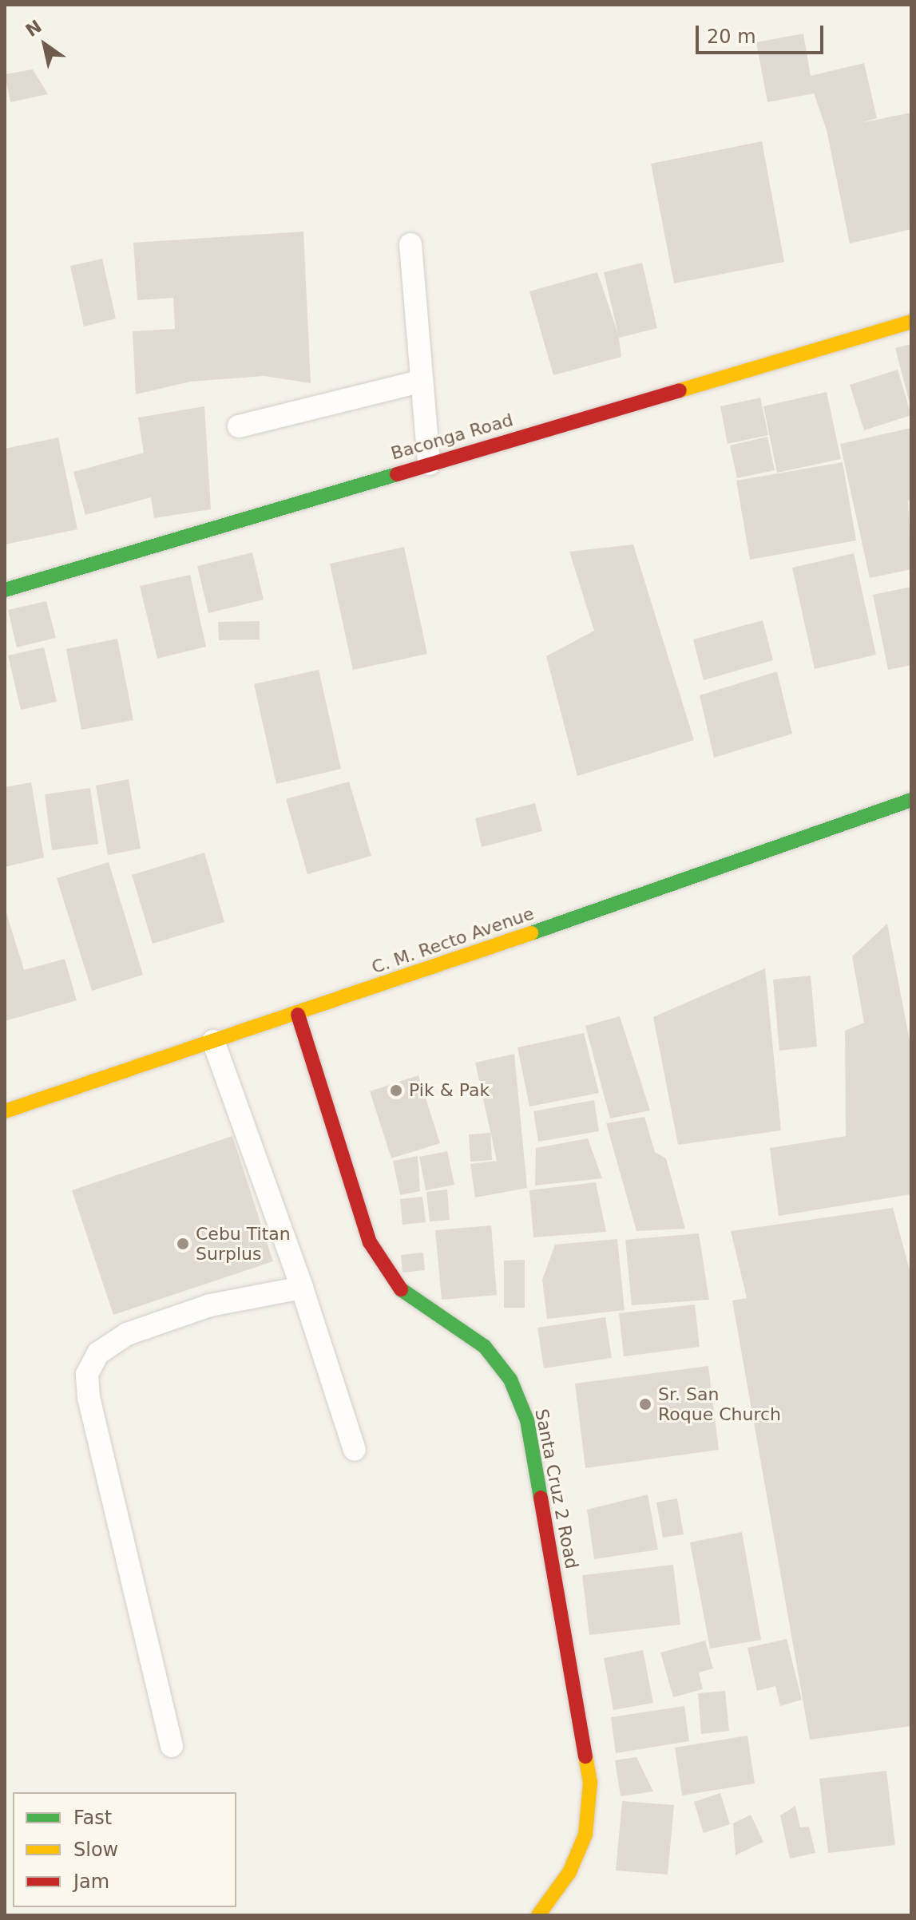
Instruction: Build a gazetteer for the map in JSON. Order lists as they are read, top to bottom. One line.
{"streets":{"main road":["Baconga Road","C. M. Recto Avenue","Santa Cruz 2 Road"]},"crossings":[["C. M. Recto Avenue","Santa Cruz 2 Road"]],"places":["Pik & Pak","Cebu Titan Surplus","Sr. San Roque Church"],"legend":["Fast","Slow","Jam"],"scale_bar":"20 m","north":"top left"}
